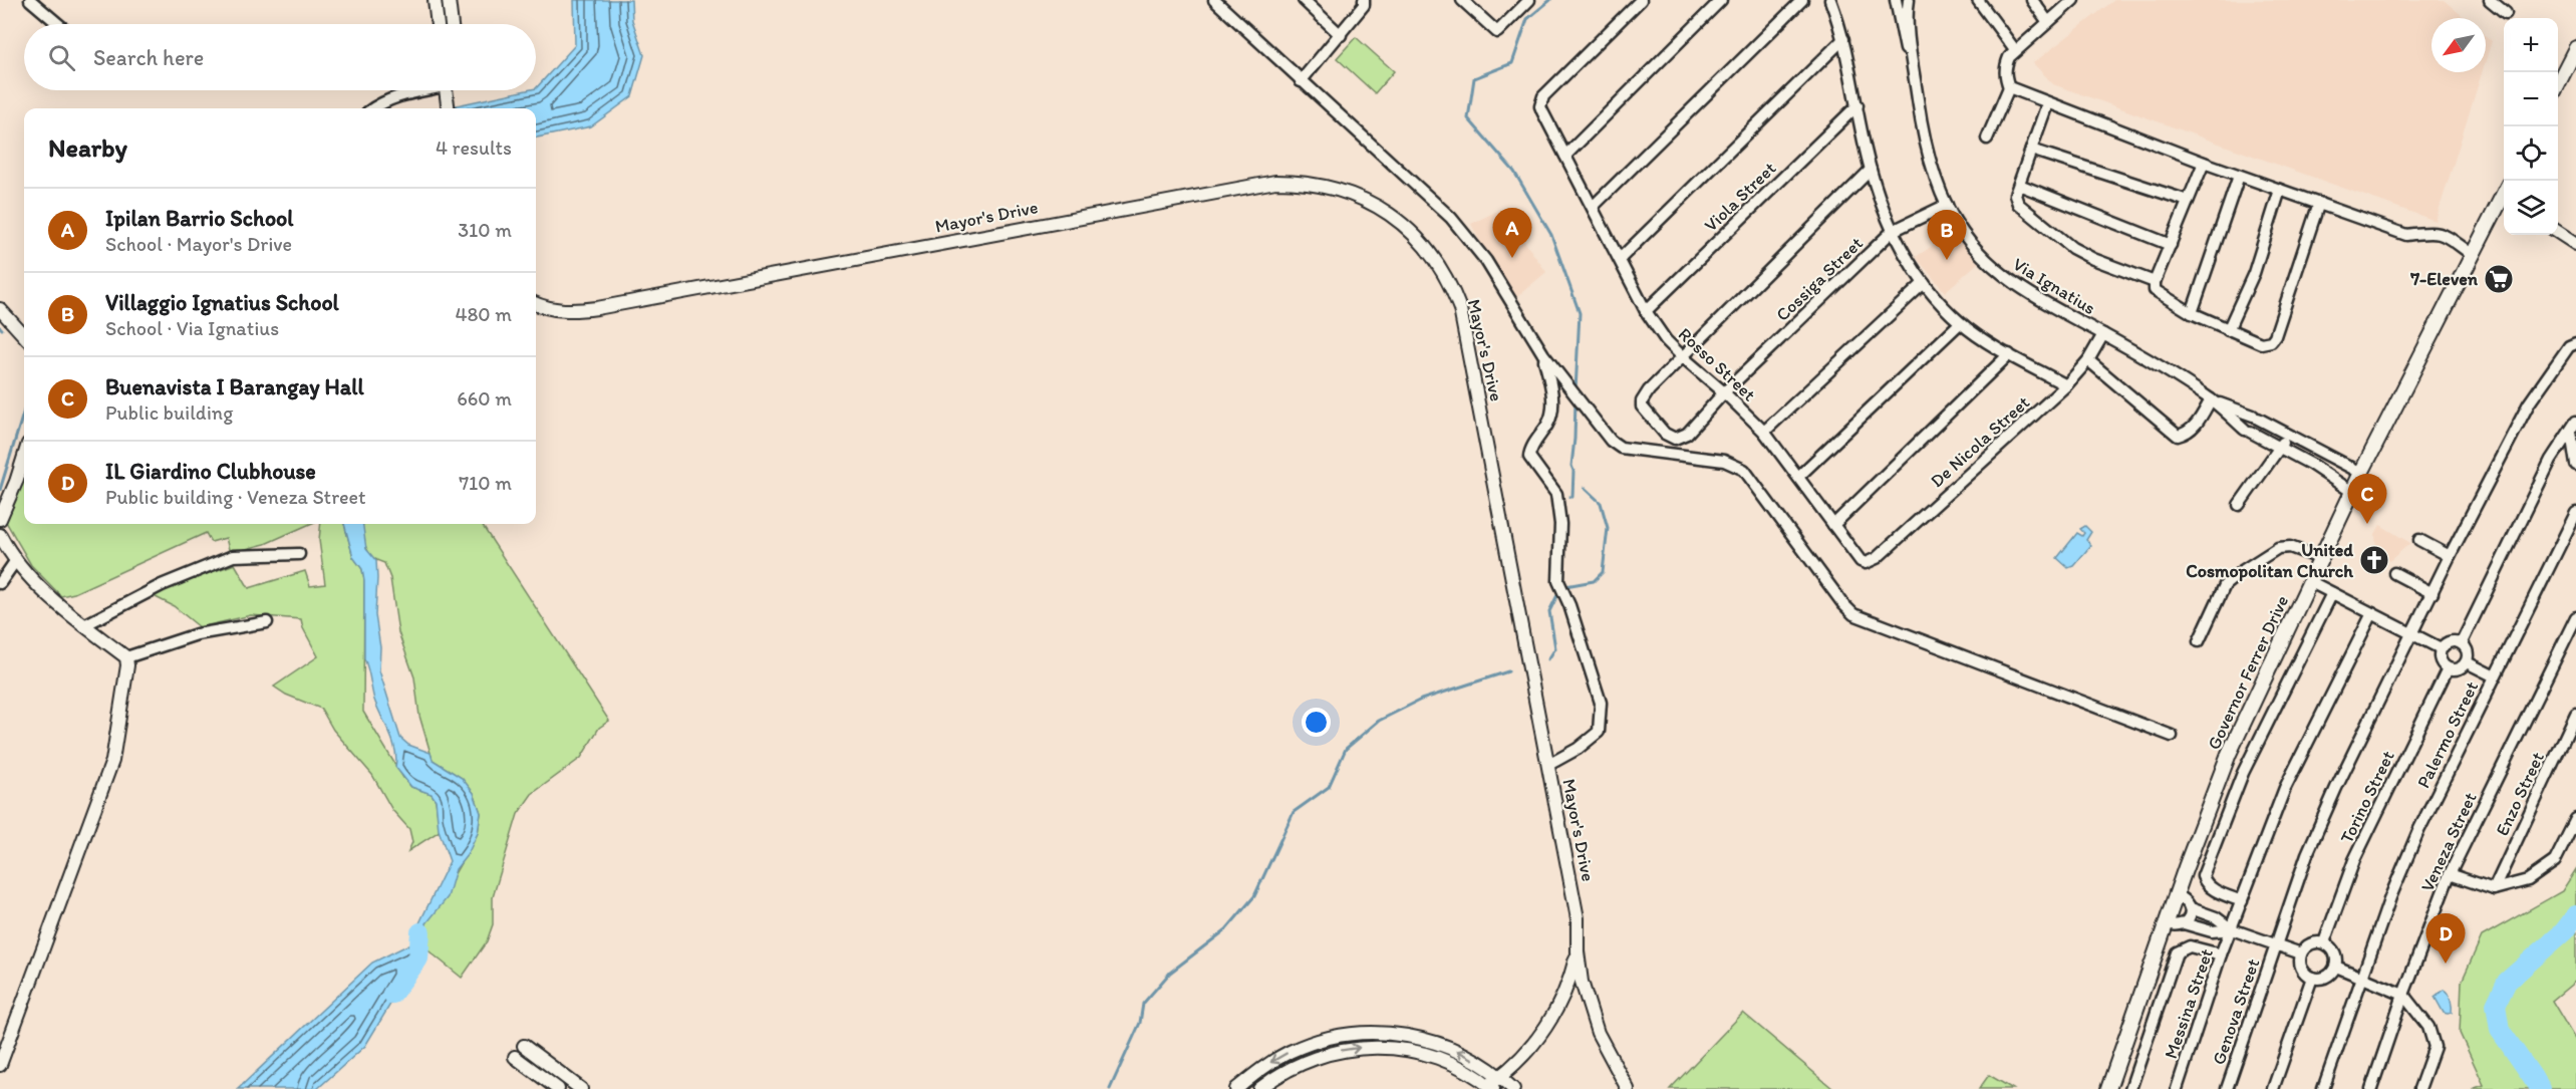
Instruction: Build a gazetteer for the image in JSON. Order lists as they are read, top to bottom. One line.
{"streets":{"main road":["Governor Ferrer Drive"],"street":["Viola Street","Mayor's Drive","Cossiga Street","Via Ignatius","Rosso Street","De Nicola Street","Palermo Street","Enzo Street","Torino Street","Veneza Street","Messina Street","Genova Street"]},"crossings":[["Viola Street","Rosso Street"],["Cossiga Street","Via Ignatius"],["Cossiga Street","Rosso Street"],["Via Ignatius","De Nicola Street"],["Via Ignatius","Governor Ferrer Drive"],["Rosso Street","De Nicola Street"]],"places":{"supermarket":["7-Eleven"],"church":["United Cosmopolitan Church"]},"north":"bottom left","page":{"map_buttons":["+","−"],"search":"Search here","heading":["Nearby","4 results"],"list":[{"mark":"A","name":"Ipilan Barrio School","note":"School · Mayor's Drive","value":"310 m"},{"mark":"B","name":"Villaggio Ignatius School","note":"School · Via Ignatius","value":"480 m"},{"mark":"C","name":"Buenavista I Barangay Hall","note":"Public building","value":"660 m"},{"mark":"D","name":"IL Giardino Clubhouse","note":"Public building · Veneza Street","value":"710 m"}],"pins":["A","B","C","D"]}}
